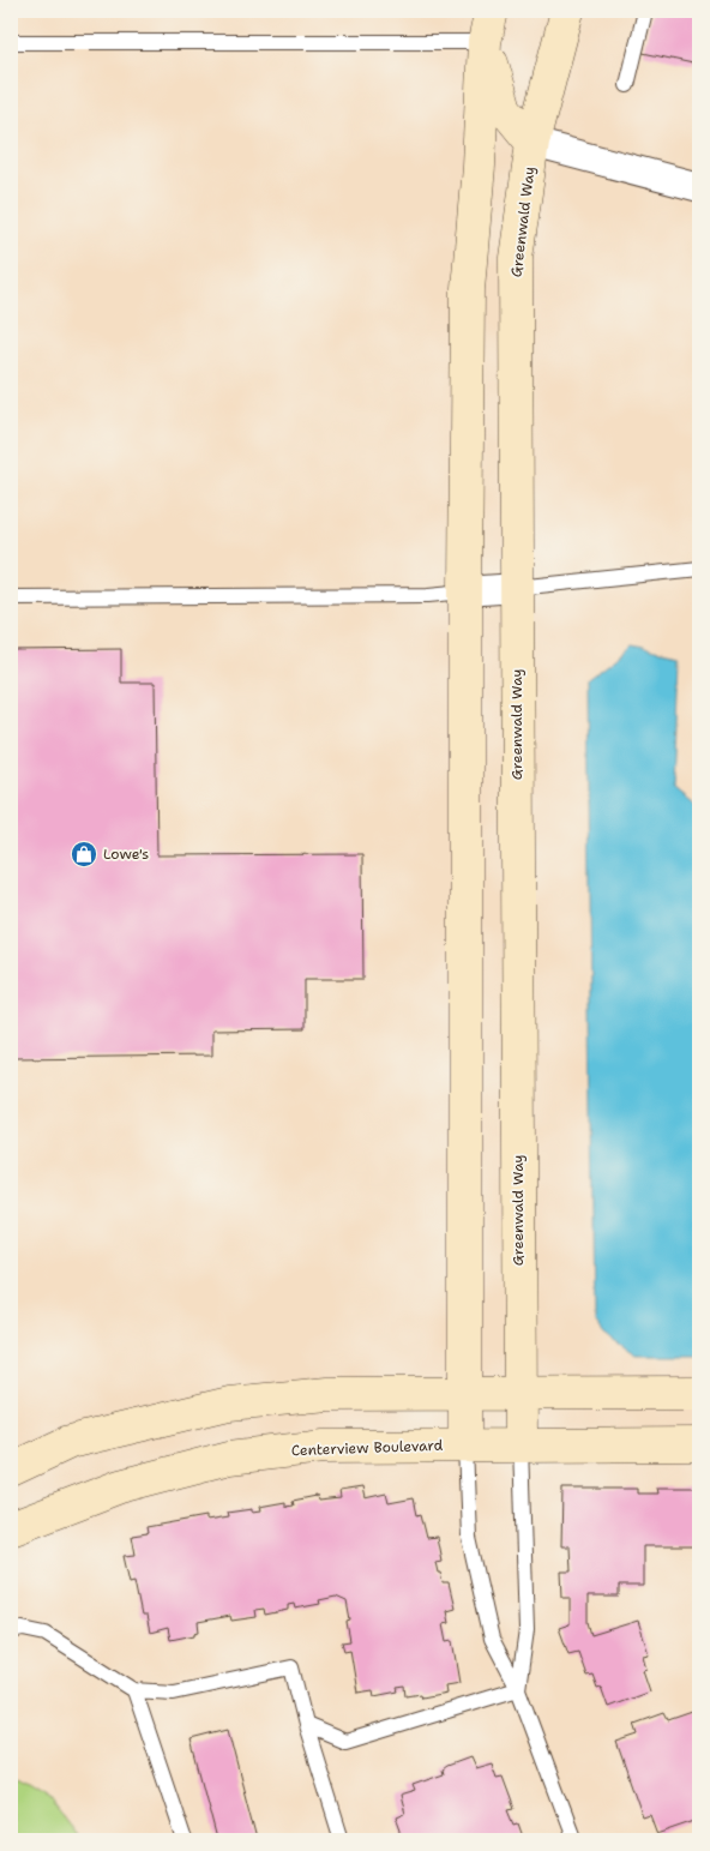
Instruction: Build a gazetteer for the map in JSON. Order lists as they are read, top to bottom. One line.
{"streets":{"street":["Greenwald Way","Centerview Boulevard"]},"crossings":[["Greenwald Way","Centerview Boulevard"]],"places":{"shop":["Lowe's"]}}
